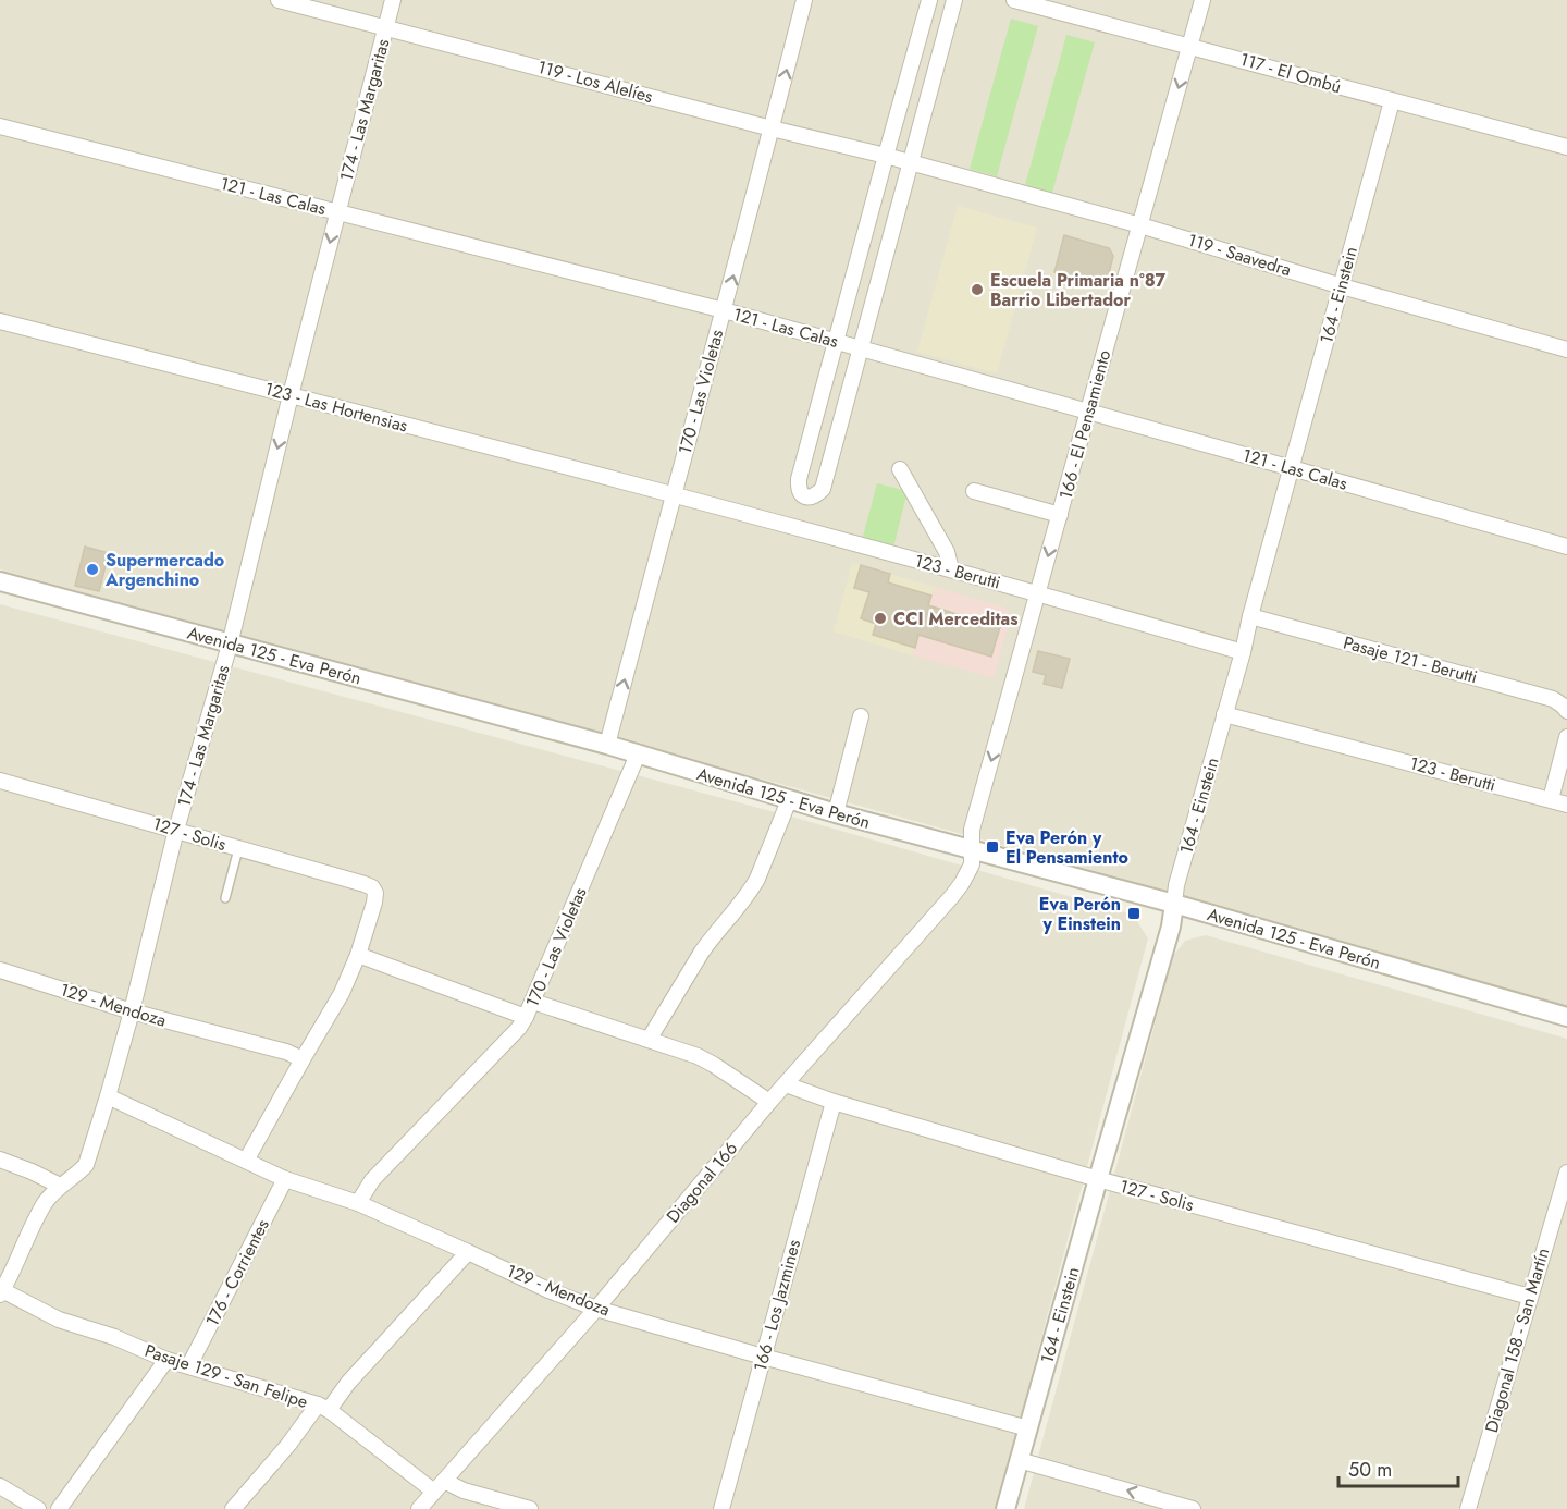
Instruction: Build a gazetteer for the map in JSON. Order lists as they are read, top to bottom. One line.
{"streets":{"street":["117 - El Ombú","119 - Los Alelíes","174 - Las Margaritas","121 - Las Calas","119 - Saavedra","164 - Einstein","170 - Las Violetas","123 - Las Hortensias","166 - El Pensamiento","123 - Berutti","Avenida 125 - Eva Perón","Pasaje 121 - Berutti","127 - Solis","129 - Mendoza","Diagonal 166","176 - Corrientes","166 - Los Jazmines","Diagonal 158 - San Martín","Pasaje 129 - San Felipe"]},"crossings":[["117 - El Ombú","164 - Einstein"],["117 - El Ombú","166 - El Pensamiento"],["119 - Los Alelíes","174 - Las Margaritas"],["119 - Los Alelíes","119 - Saavedra"],["119 - Los Alelíes","170 - Las Violetas"],["174 - Las Margaritas","121 - Las Calas"],["174 - Las Margaritas","123 - Las Hortensias"],["174 - Las Margaritas","Avenida 125 - Eva Perón"],["174 - Las Margaritas","127 - Solis"],["174 - Las Margaritas","129 - Mendoza"],["174 - Las Margaritas","Pasaje 129 - San Felipe"],["121 - Las Calas","164 - Einstein"],["121 - Las Calas","170 - Las Violetas"],["121 - Las Calas","166 - El Pensamiento"],["119 - Saavedra","164 - Einstein"],["119 - Saavedra","166 - El Pensamiento"],["164 - Einstein","123 - Berutti"],["164 - Einstein","Avenida 125 - Eva Perón"],["164 - Einstein","Pasaje 121 - Berutti"],["164 - Einstein","127 - Solis"],["164 - Einstein","129 - Mendoza"],["170 - Las Violetas","123 - Las Hortensias"],["170 - Las Violetas","123 - Berutti"],["170 - Las Violetas","Avenida 125 - Eva Perón"],["170 - Las Violetas","129 - Mendoza"],["123 - Las Hortensias","123 - Berutti"],["166 - El Pensamiento","123 - Berutti"],["166 - El Pensamiento","Avenida 125 - Eva Perón"],["166 - El Pensamiento","Diagonal 166"],["Avenida 125 - Eva Perón","Diagonal 166"],["127 - Solis","Diagonal 166"],["127 - Solis","166 - Los Jazmines"],["127 - Solis","Diagonal 158 - San Martín"],["129 - Mendoza","Diagonal 166"],["129 - Mendoza","176 - Corrientes"],["129 - Mendoza","166 - Los Jazmines"],["Diagonal 166","Pasaje 129 - San Felipe"],["176 - Corrientes","Pasaje 129 - San Felipe"]],"one_way":["166 - El Pensamiento"],"places":{"other":["Escuela Primaria n°87 Barrio Libertador","Supermercado Argenchino","CCI Merceditas"],"transit":["Eva Perón y El Pensamiento","Eva Perón y Einstein"]},"scale_bar":"50 m"}
